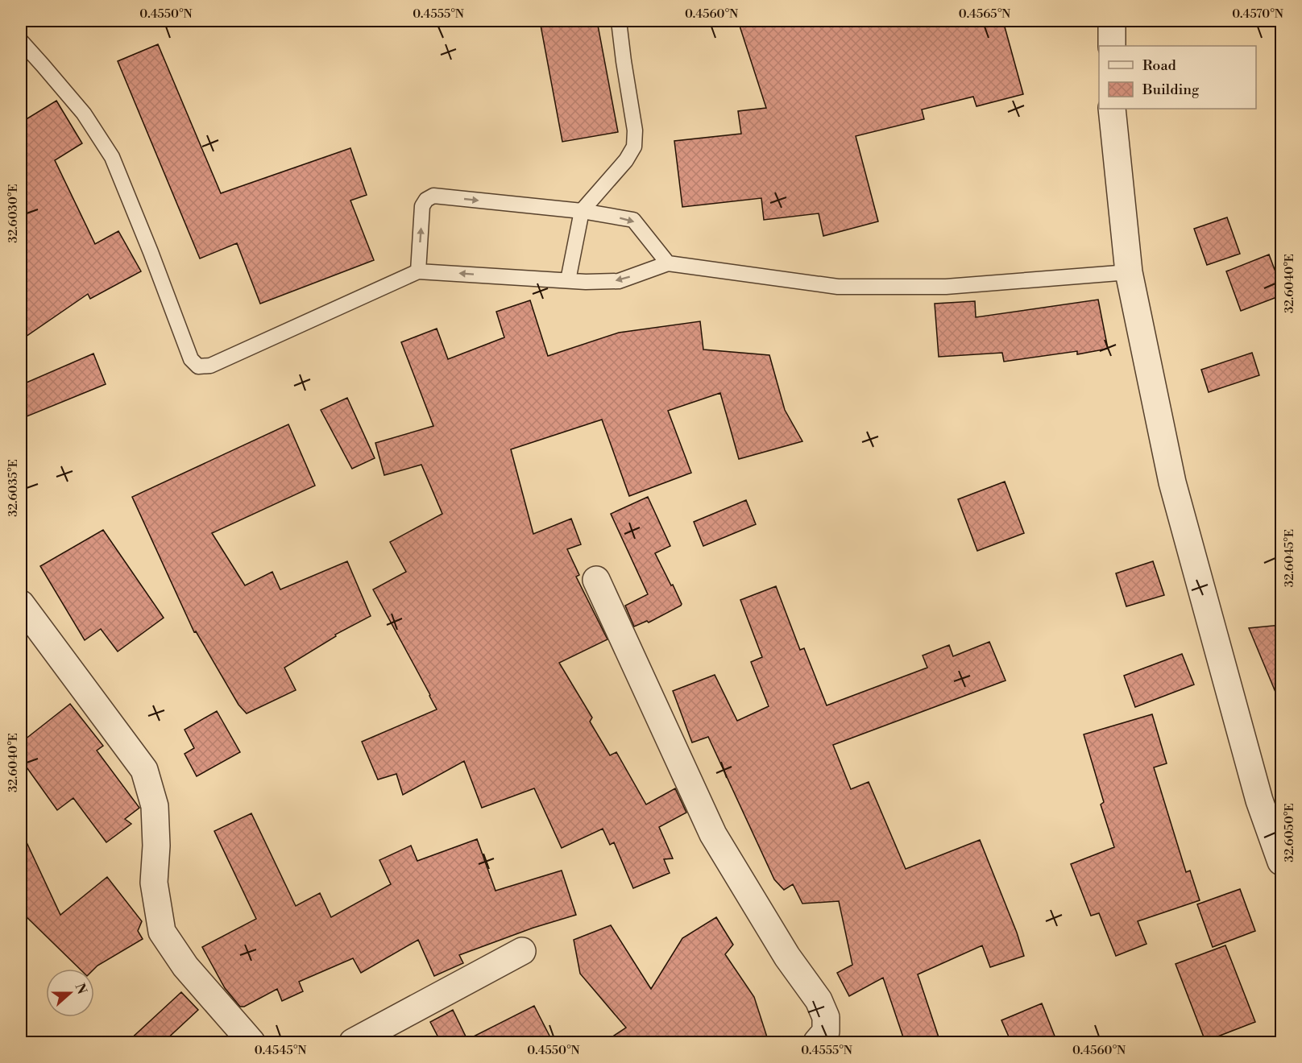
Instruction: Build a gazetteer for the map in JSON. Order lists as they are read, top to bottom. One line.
{"legend":["Road","Building"],"north":"right","coordinates":["0.4550°N","0.4555°N","0.4560°N","0.4565°N","0.4570°N","32.6030°E","32.6040°E","32.6035°E","32.6045°E","32.6050°E","0.4545°N"]}
